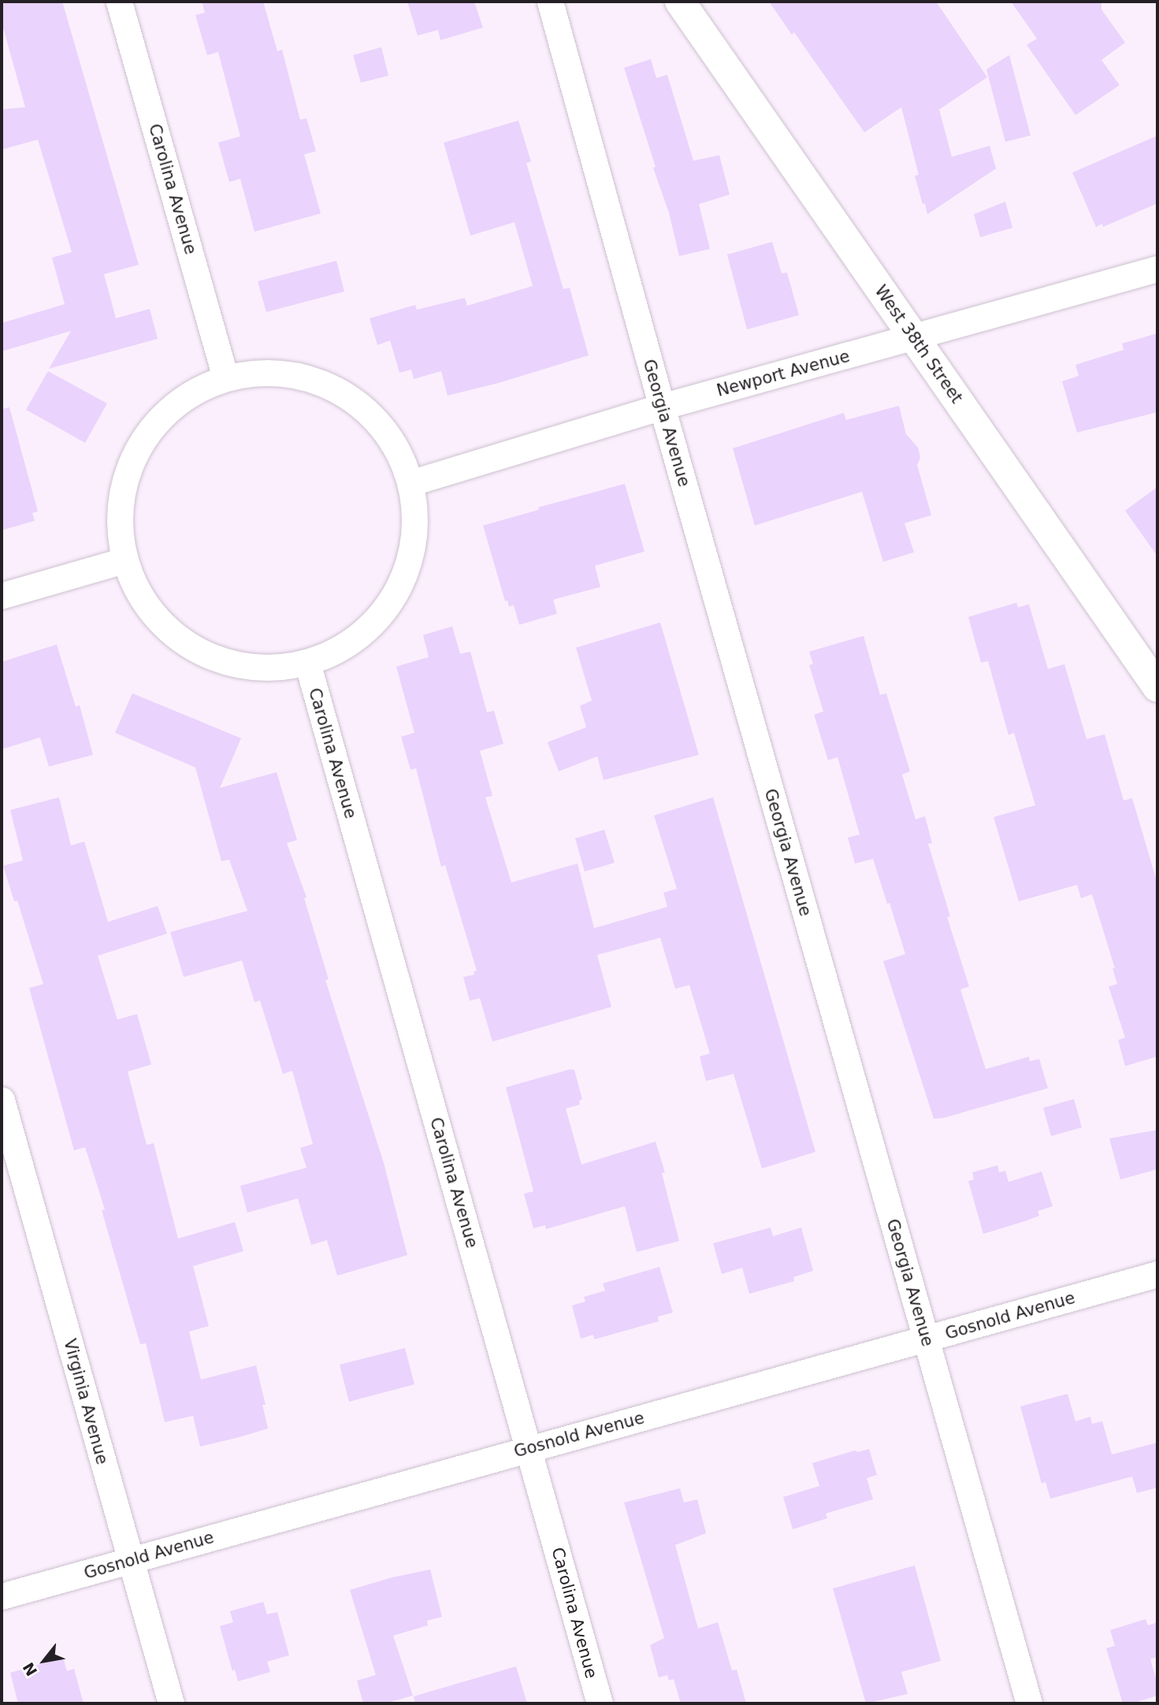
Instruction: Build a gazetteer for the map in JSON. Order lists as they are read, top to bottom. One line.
{"streets":{"main road":["West 38th Street"],"street":["Carolina Avenue","Newport Avenue","Georgia Avenue","Gosnold Avenue","Virginia Avenue"]},"crossings":[["Carolina Avenue","Gosnold Avenue"],["West 38th Street","Newport Avenue"],["Newport Avenue","Georgia Avenue"],["Georgia Avenue","Gosnold Avenue"],["Gosnold Avenue","Virginia Avenue"]],"north":"bottom left"}
